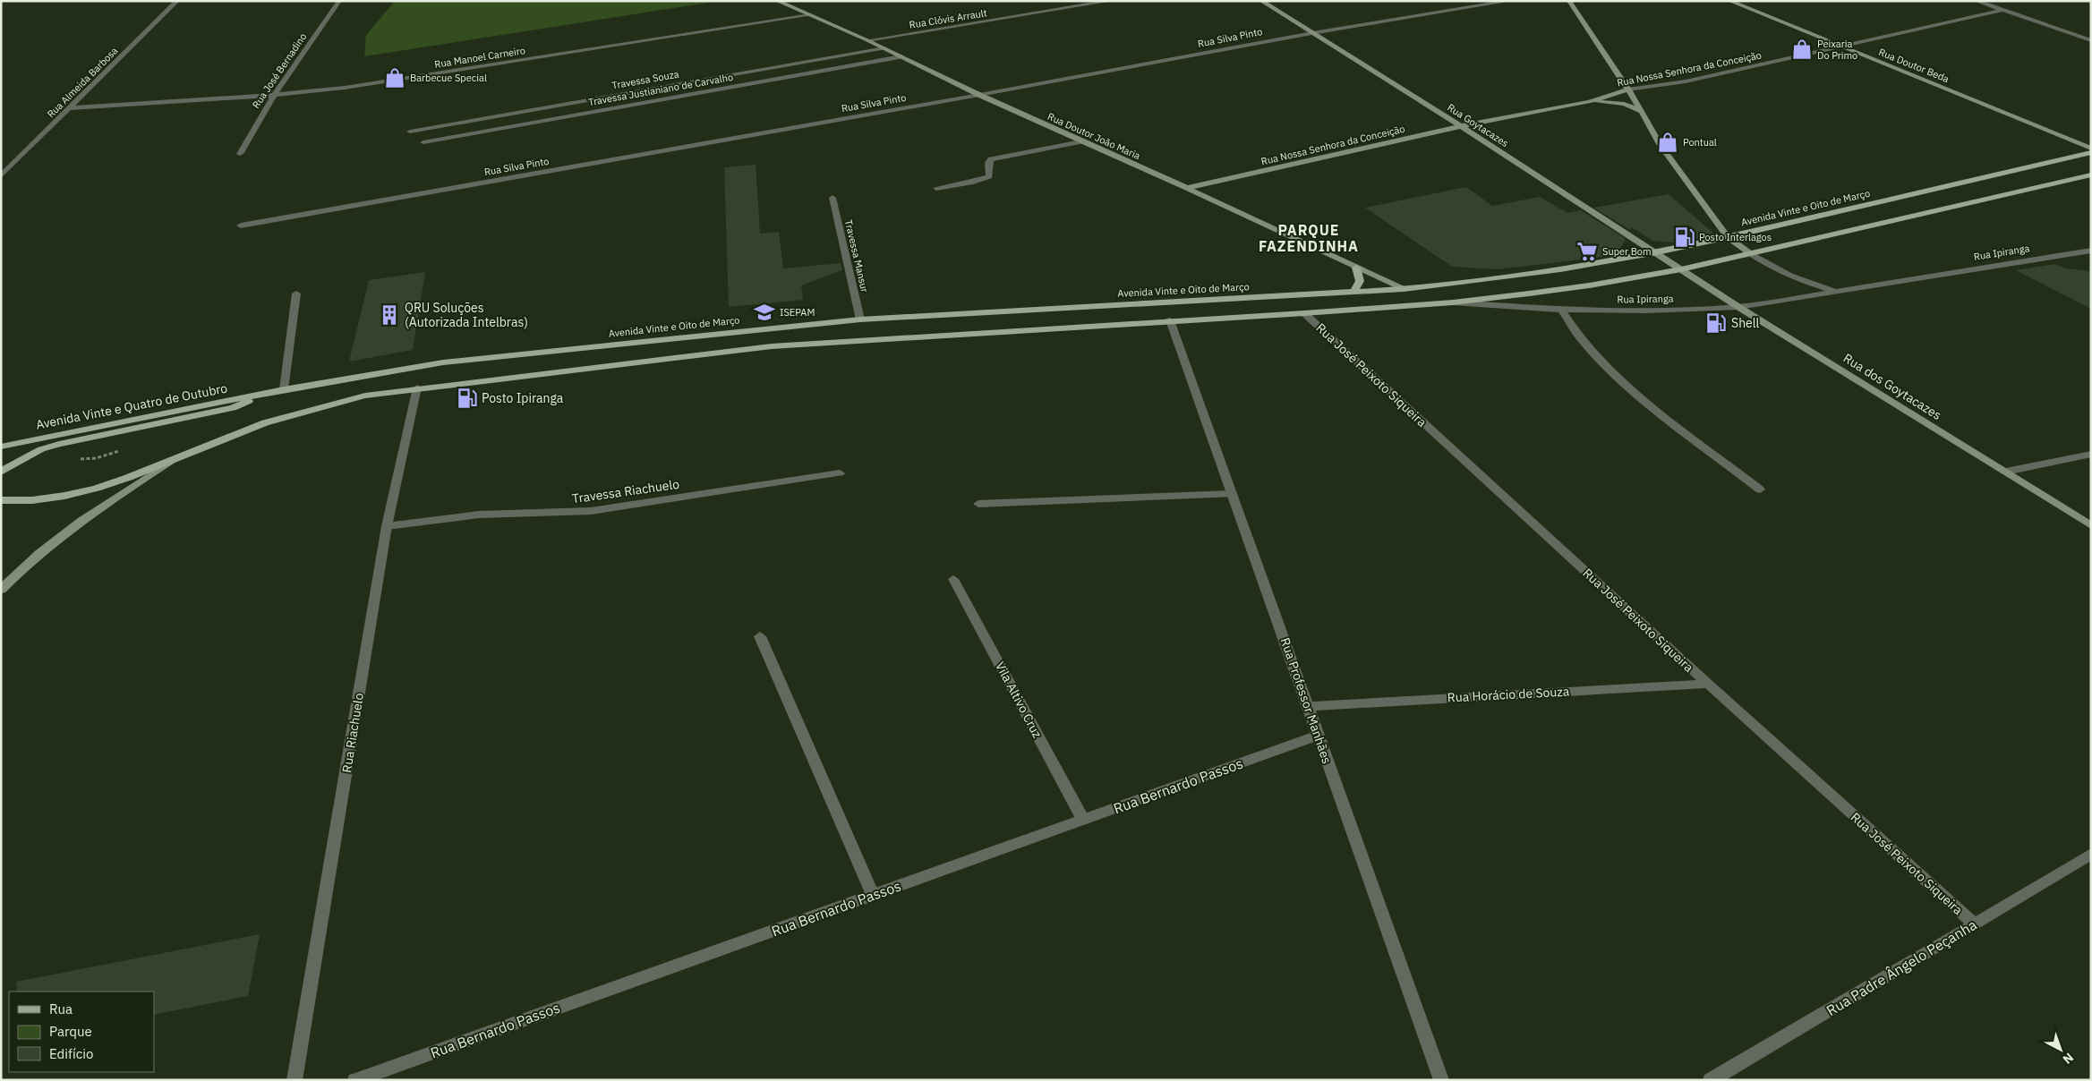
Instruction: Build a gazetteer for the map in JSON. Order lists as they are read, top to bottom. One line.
{"streets":{"main road":["Avenida Vinte e Oito de Março","Avenida Vinte e Quatro de Outubro"],"street":["Rua Clóvis Arrault","Rua Silva Pinto","Rua Manoel Carneiro","Rua Doutor Beda","Rua Nossa Senhora da Conceição","Rua José Bernadino","Travessa Souza","Rua Almeida Barbosa","Travessa Justianiano de Carvalho","Rua Goytacazes","Rua Doutor João Maria","Rua Ipiranga","Travessa Mansur","Rua José Peixoto Siqueira","Rua dos Goytacazes","Travessa Riachuelo","Rua Horácio de Souza","Vila Altivo Cruz","Rua Professor Manhães","Rua Riachuelo","Rua Bernardo Passos","Rua Padre Ângelo Peçanha"]},"crossings":[["Rua Clóvis Arrault","Rua Doutor João Maria"],["Rua Silva Pinto","Rua Goytacazes"],["Rua Silva Pinto","Rua Doutor João Maria"],["Rua Manoel Carneiro","Rua José Bernadino"],["Rua Manoel Carneiro","Rua Almeida Barbosa"],["Rua Manoel Carneiro","Rua Doutor João Maria"],["Rua Doutor Beda","Rua Nossa Senhora da Conceição"],["Rua Doutor Beda","Avenida Vinte e Oito de Março"],["Rua Nossa Senhora da Conceição","Rua Goytacazes"],["Rua Nossa Senhora da Conceição","Rua Doutor João Maria"],["Travessa Souza","Rua Doutor João Maria"],["Travessa Justianiano de Carvalho","Rua Doutor João Maria"],["Rua Goytacazes","Avenida Vinte e Oito de Março"],["Rua Goytacazes","Rua dos Goytacazes"],["Rua Doutor João Maria","Avenida Vinte e Oito de Março"],["Avenida Vinte e Oito de Março","Travessa Mansur"],["Avenida Vinte e Oito de Março","Avenida Vinte e Quatro de Outubro"],["Rua Ipiranga","Rua dos Goytacazes"],["Rua José Peixoto Siqueira","Rua Horácio de Souza"],["Rua José Peixoto Siqueira","Rua Padre Ângelo Peçanha"],["Travessa Riachuelo","Rua Riachuelo"],["Rua Horácio de Souza","Rua Professor Manhães"],["Vila Altivo Cruz","Rua Bernardo Passos"],["Rua Professor Manhães","Rua Bernardo Passos"]],"districts":["PARQUE FAZENDINHA"],"places":{"shop":["Peixaria Do Primo","Barbecue Special","Pontual"],"fuel station":["Posto Interlagos","Shell","Posto Ipiranga"],"supermarket":["Super Bom"],"school or university":["ISEPAM"],"building":["QRU Soluções (Autorizada Intelbras)"]},"legend":["Rua","Parque","Edifício"],"north":"bottom right"}
